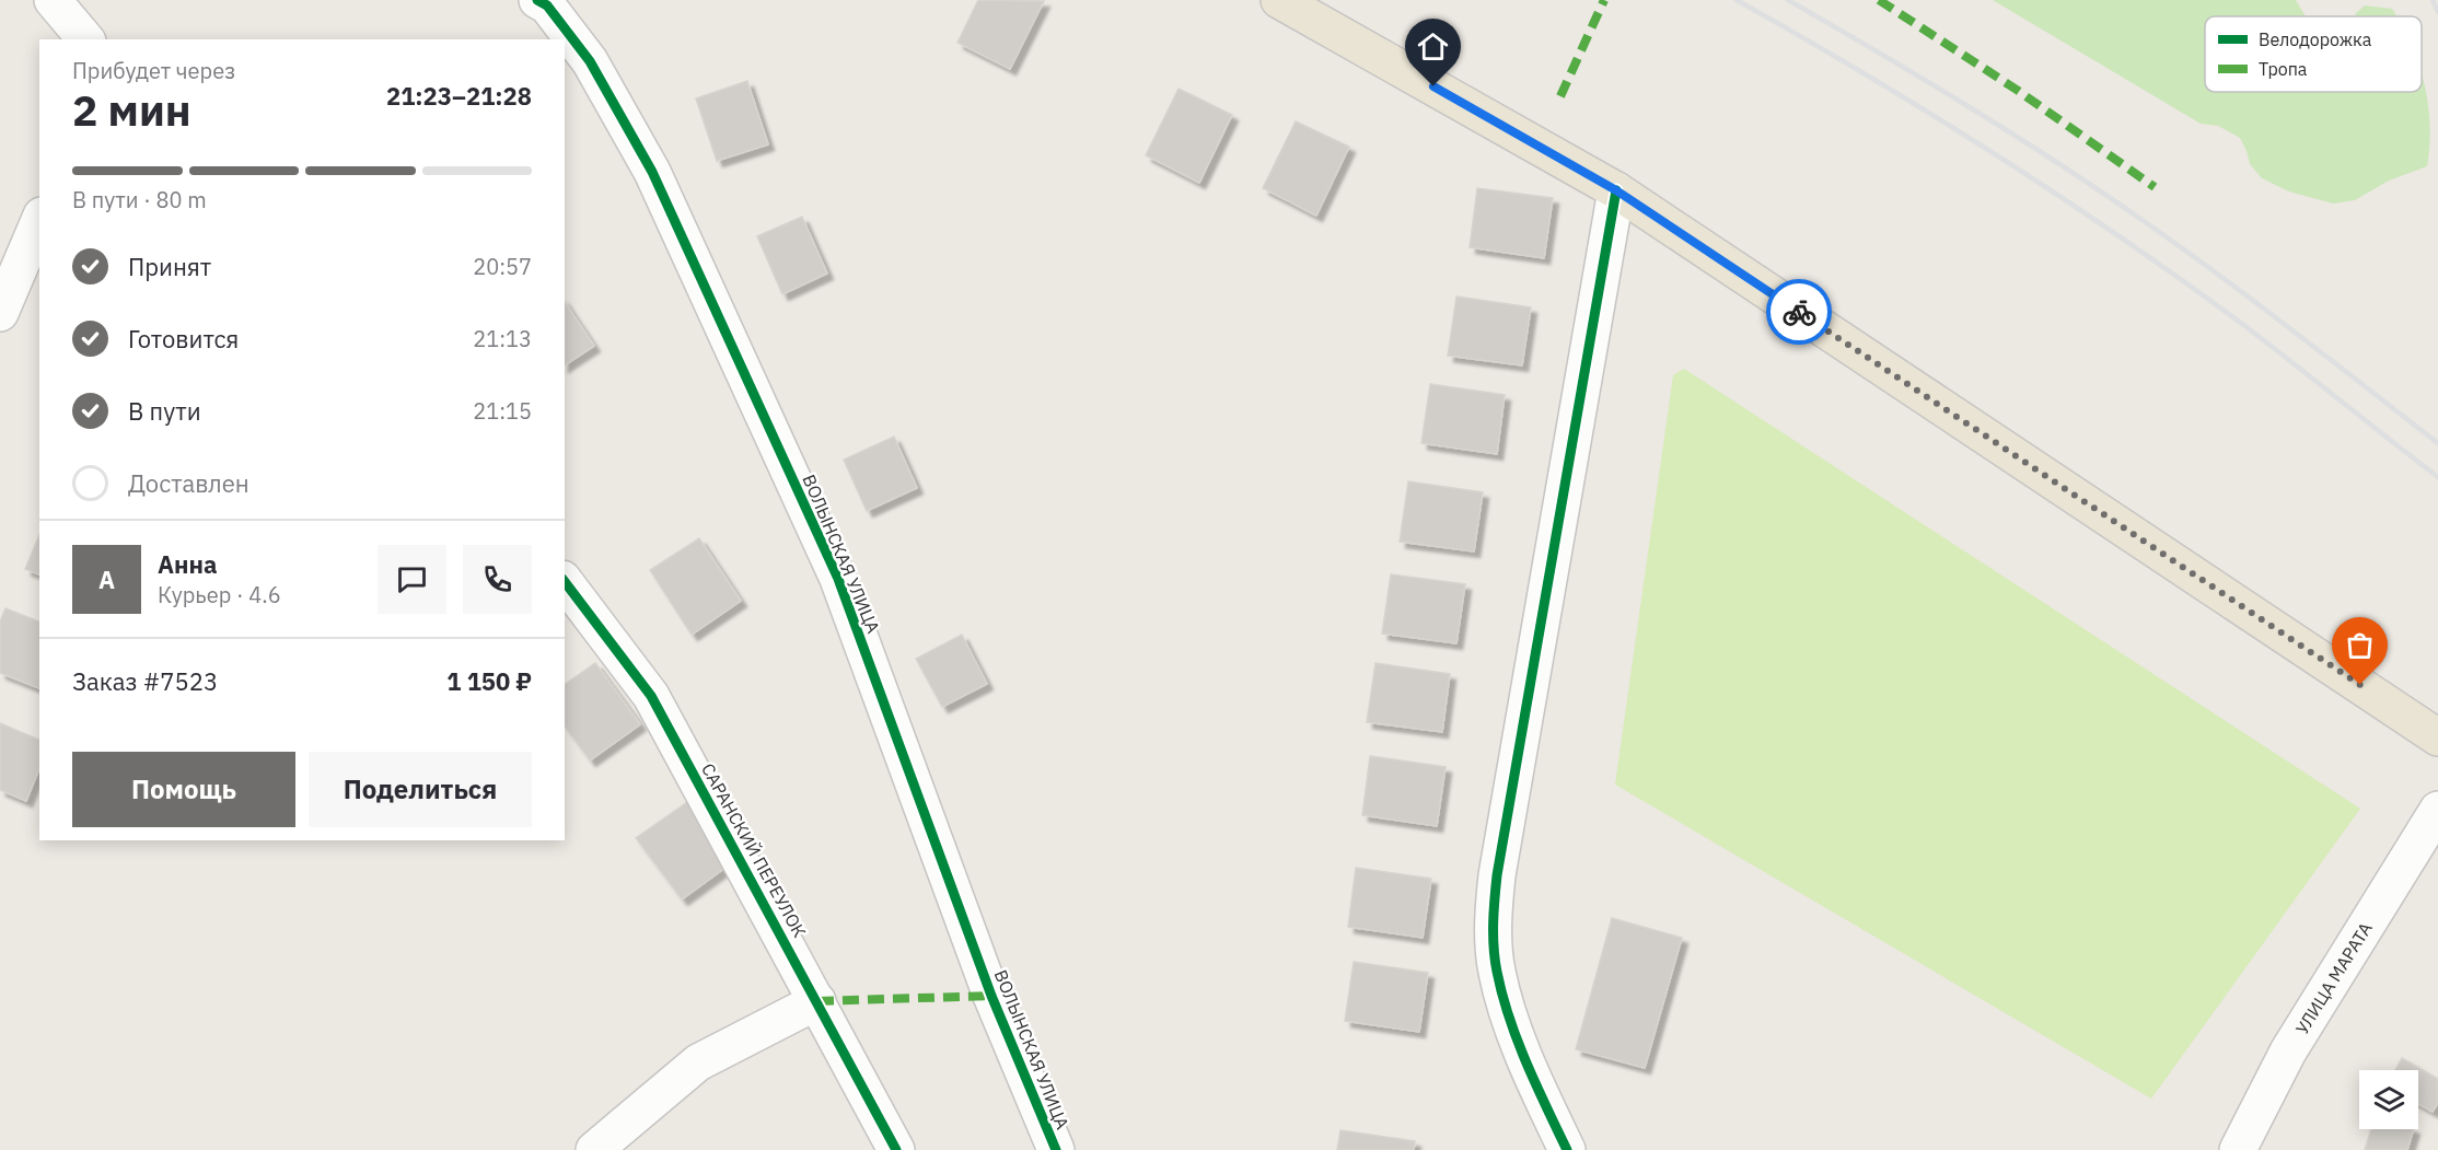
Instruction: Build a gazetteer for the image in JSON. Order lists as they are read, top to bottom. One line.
{"streets":{"street":["ВОЛЫНСКАЯ УЛИЦА","САРАНСКИЙ ПЕРЕУЛОК","УЛИЦА МАРАТА"]},"legend":["Велодорожка","Тропа"],"page":{"heading":["2 мин","Прибудет через","21:23–21:28"],"panel":["Анна","Курьер · 4.6","Заказ #7523","1 150 ₽"],"bar":"В пути · 80 m","list":[["Принят","20:57"],["Готовится","21:13"],["В пути","21:15"],"Доставлен"],"round":"А","buttons":["Помощь","Поделиться"]}}
